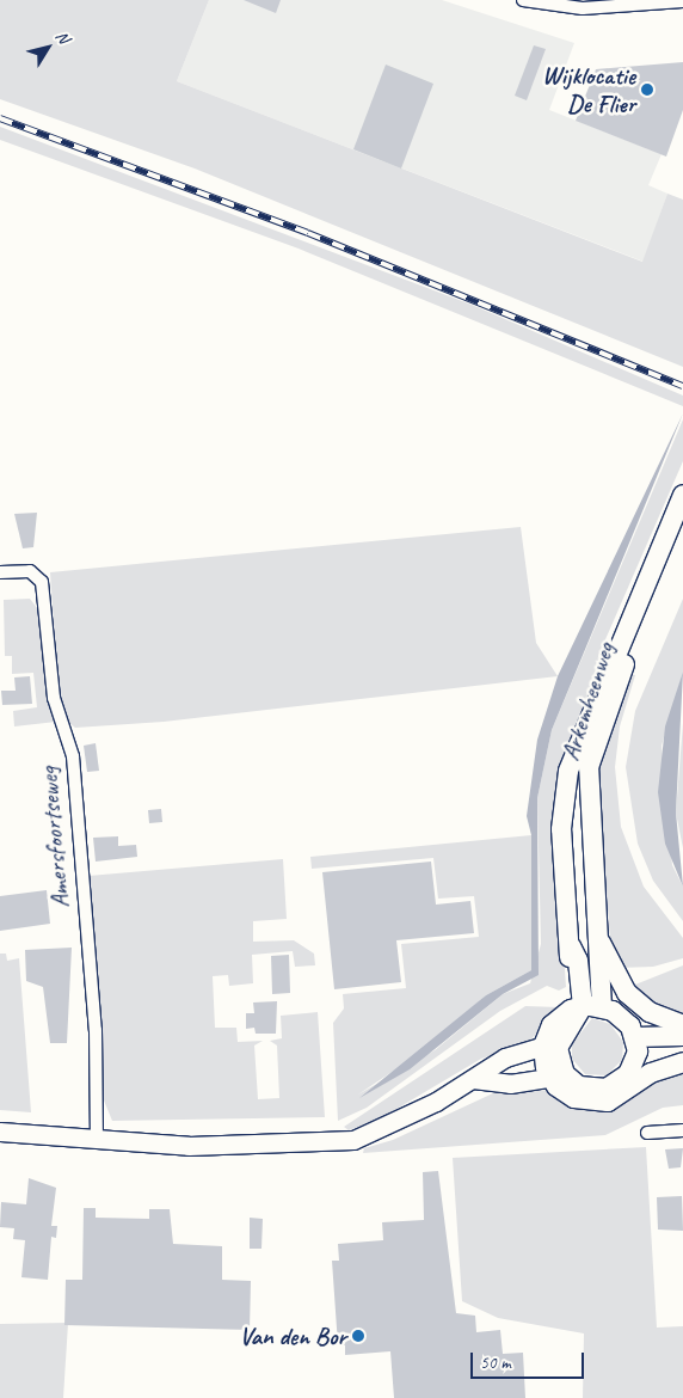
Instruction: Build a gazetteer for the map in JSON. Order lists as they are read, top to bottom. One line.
{"streets":{"main road":["Arkemheenweg"],"street":["Amersfoortseweg"]},"places":["Wijklocatie De Flier","Van den Bor"],"scale_bar":"50 m","north":"top right"}
